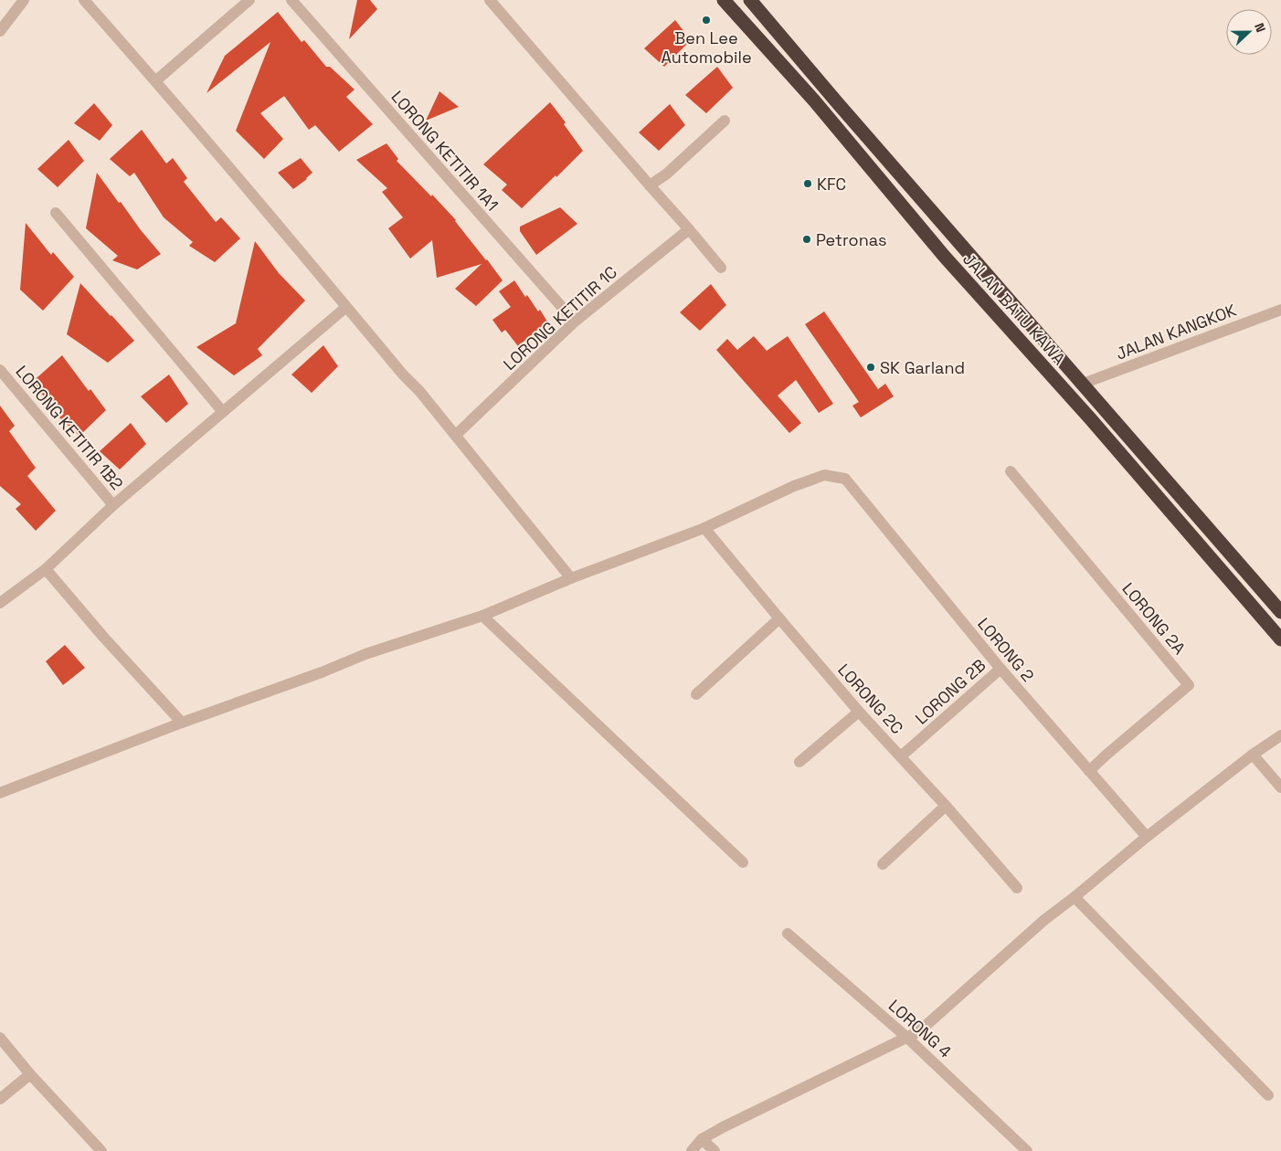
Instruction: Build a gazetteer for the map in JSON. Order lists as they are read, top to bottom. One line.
{"streets":{"highway":["JALAN BATU KAWA"],"street":["LORONG KETITIR 1A1","LORONG KETITIR 1C","JALAN KANGKOK","LORONG KETITIR 1B2","LORONG 2A","LORONG 2","LORONG 2B","LORONG 2C","LORONG 4"]},"crossings":[["LORONG KETITIR 1A1","LORONG KETITIR 1C"],["JALAN BATU KAWA","JALAN KANGKOK"],["LORONG 2A","LORONG 2"],["LORONG 2","LORONG 2B"],["LORONG 2","LORONG 2C"],["LORONG 2B","LORONG 2C"]],"places":["Ben Lee Automobile","KFC","Petronas","SK Garland"],"north":"right"}
